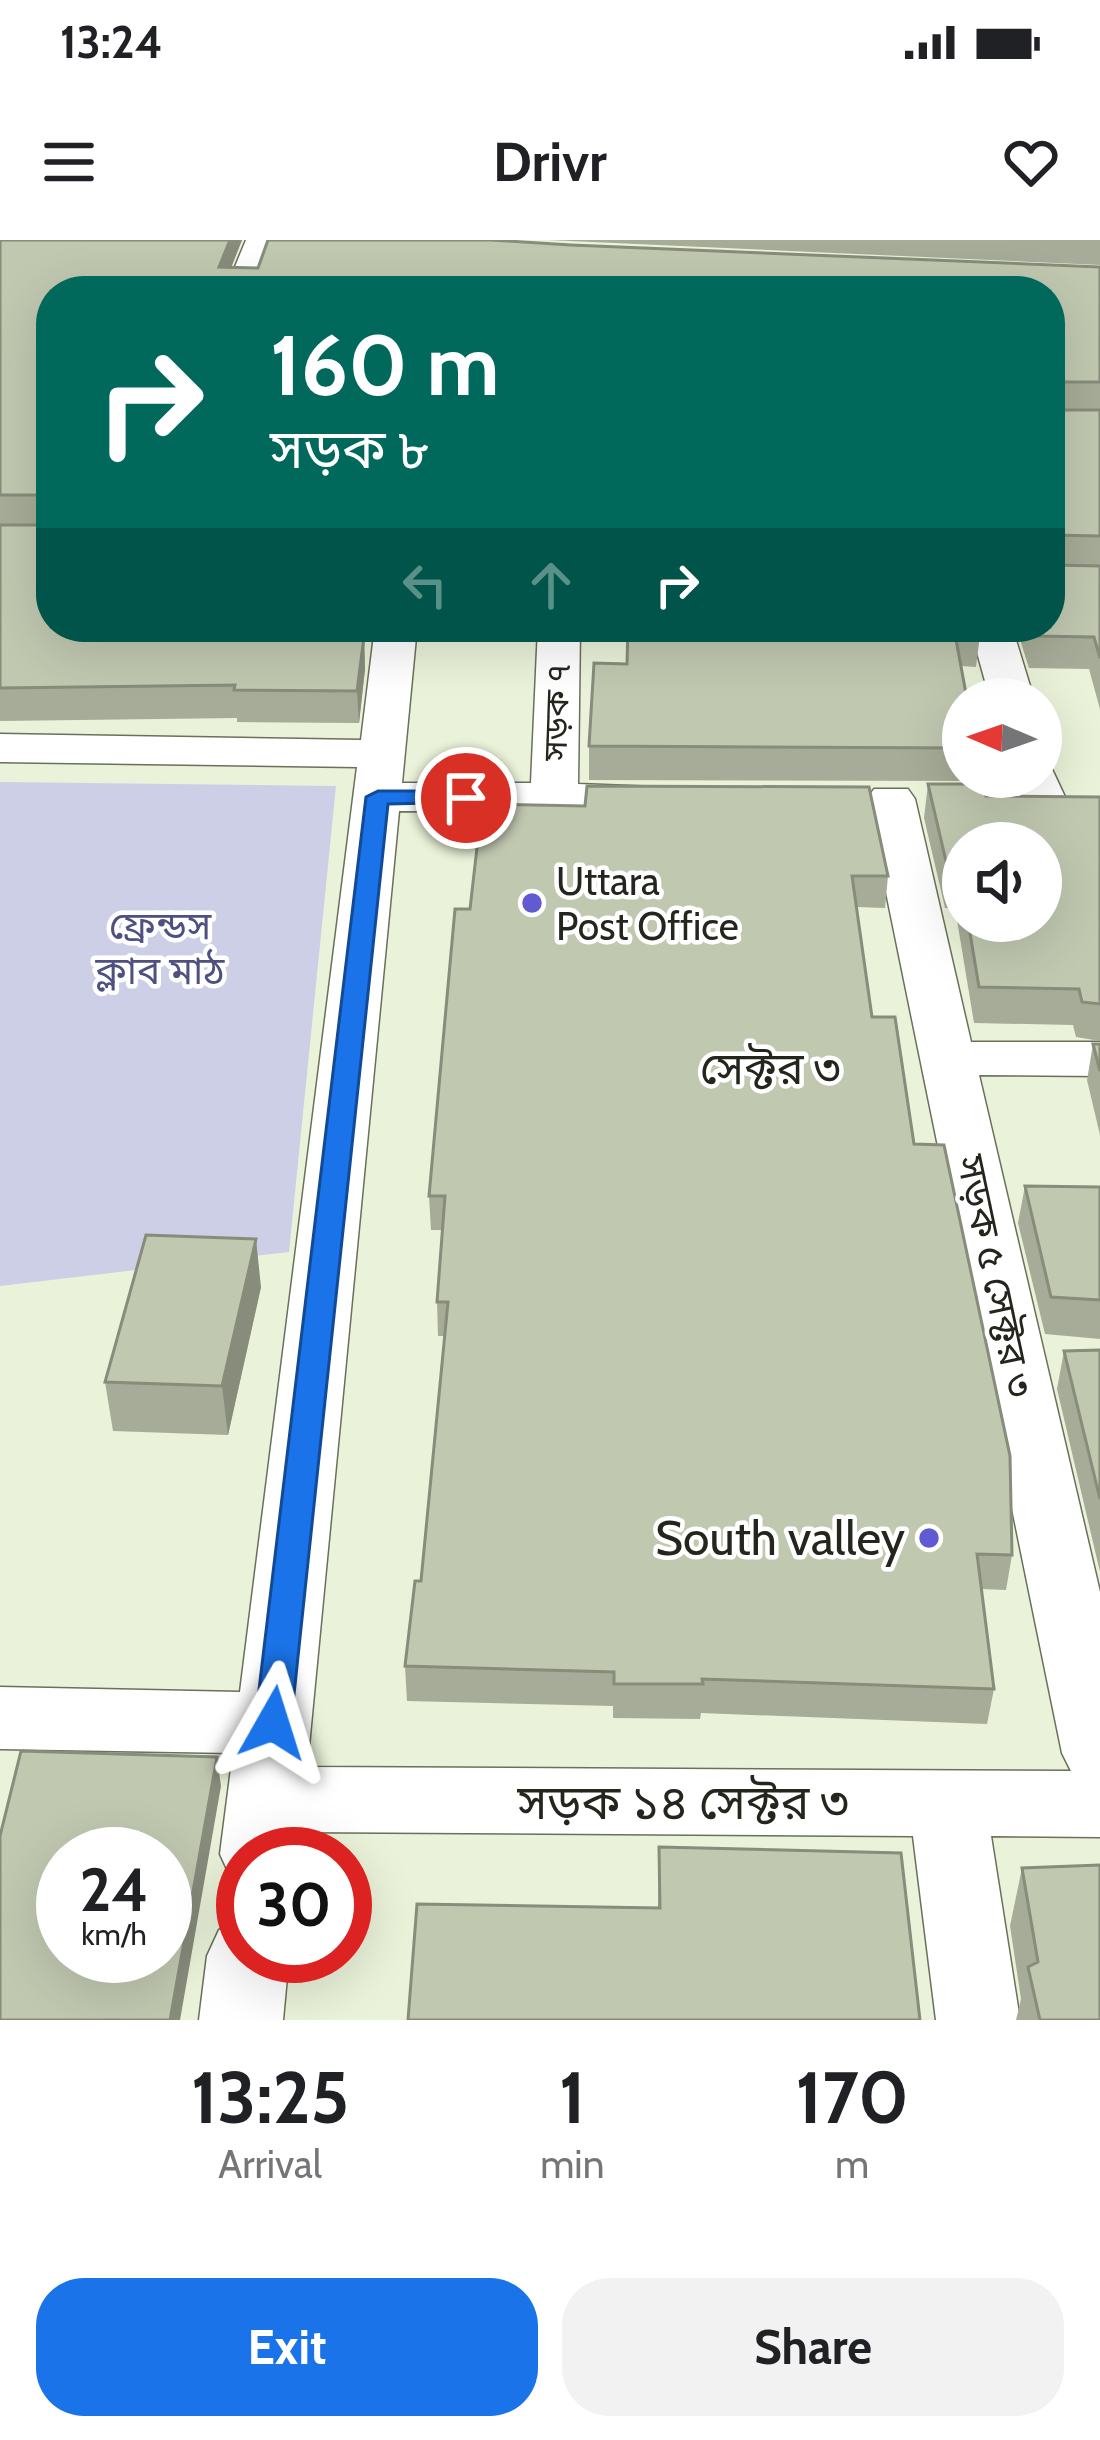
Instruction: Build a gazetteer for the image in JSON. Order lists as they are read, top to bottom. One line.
{"streets":{"street":["সড়ক ৭","সড়ক ৫ সেক্টর ৩","সড়ক ১৪ সেক্টর ৩"]},"districts":["সেক্টর ৩"],"parks":["ফ্রেন্ডস ক্লাব মাঠ"],"places":["Uttara Post Office","South valley"],"north":"left","page":{"status":"13:24","header":"Drivr","turn":["160 m","সড়ক ৮"],"speed":"24 km/h","limit":"30","eta":["13:25","Arrival","1","min","170","m"],"buttons":["Exit","Share"]}}
